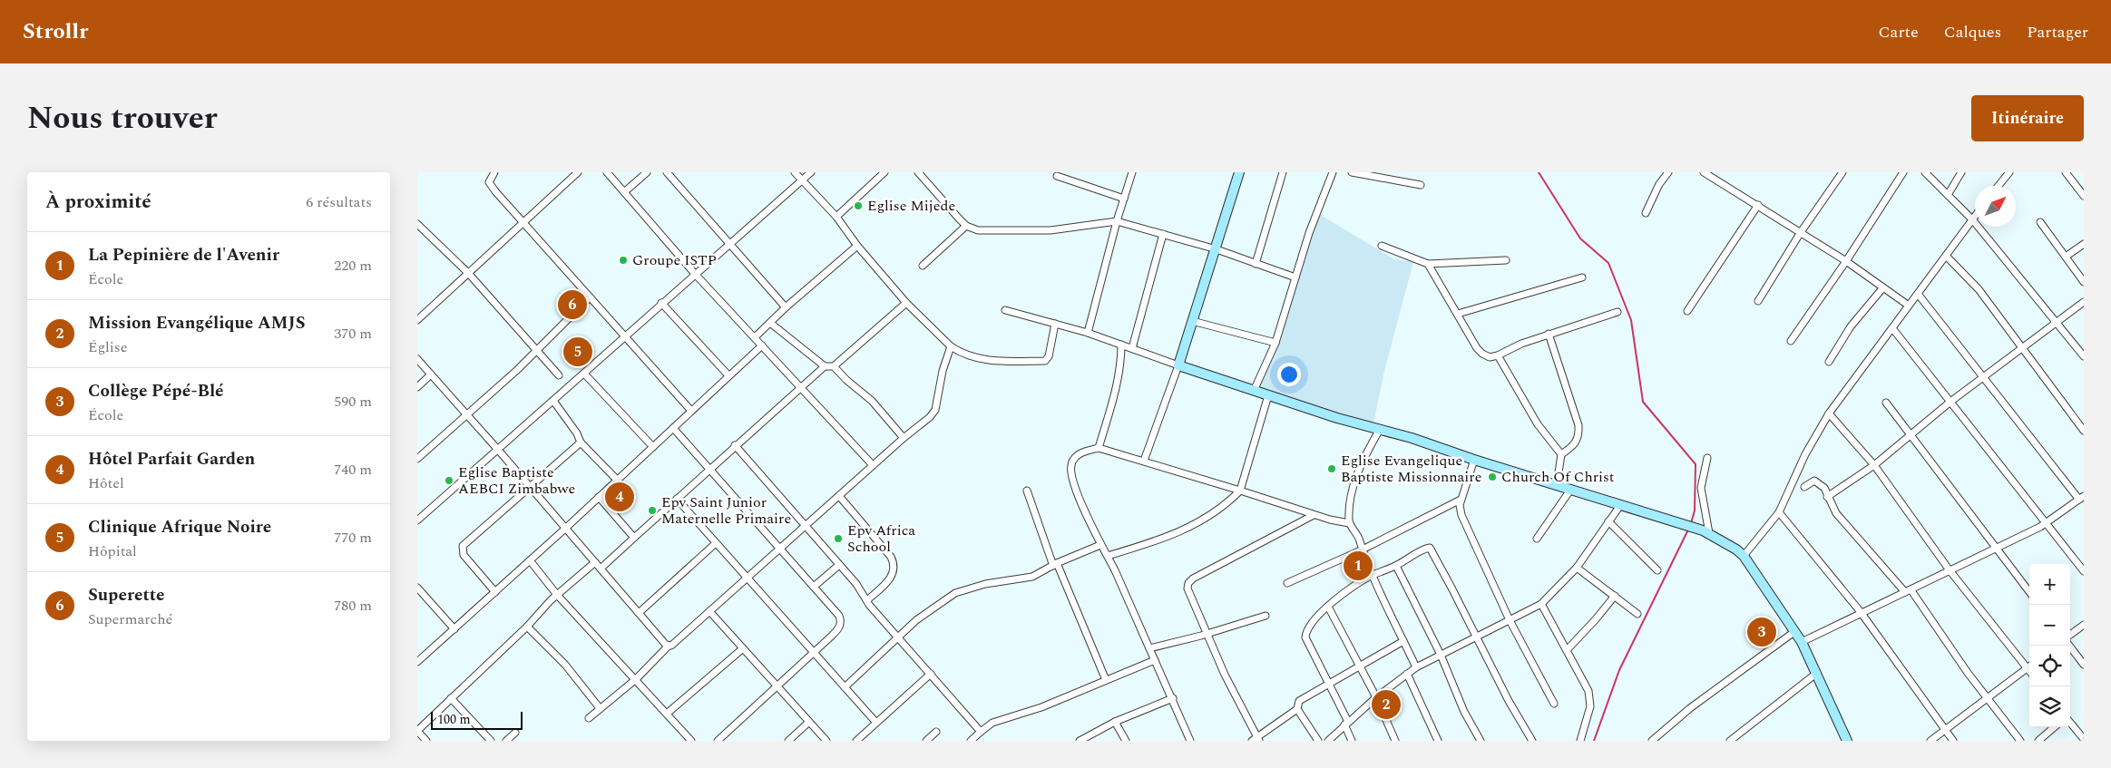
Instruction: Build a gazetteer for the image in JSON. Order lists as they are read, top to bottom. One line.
{"places":["Eglise Mijede","Groupe ISTP","Eglise Evangelique Baptiste Missionnaire","Church Of Christ","Eglise Baptiste AEBCI Zimbabwe","Epv Saint Junior Maternelle Primaire","Epv Africa School"],"scale_bar":"100 m","north":"top right","page":{"header":"Strollr","nav":["Carte","Calques","Partager"],"title":"Nous trouver","buttons":"Itinéraire","heading":["À proximité","6 résultats"],"list":[{"mark":"1","name":"La Pepinière de l'Avenir","note":"École","value":"220 m"},{"mark":"2","name":"Mission Evangélique AMJS","note":"Église","value":"370 m"},{"mark":"3","name":"Collège Pépé-Blé","note":"École","value":"590 m"},{"mark":"4","name":"Hôtel Parfait Garden","note":"Hôtel","value":"740 m"},{"mark":"5","name":"Clinique Afrique Noire","note":"Hôpital","value":"770 m"},{"mark":"6","name":"Superette","note":"Supermarché","value":"780 m"}],"pins":["6","5","4","1","3","2"],"map_buttons":["+","−"],"scale":"100 m"}}
